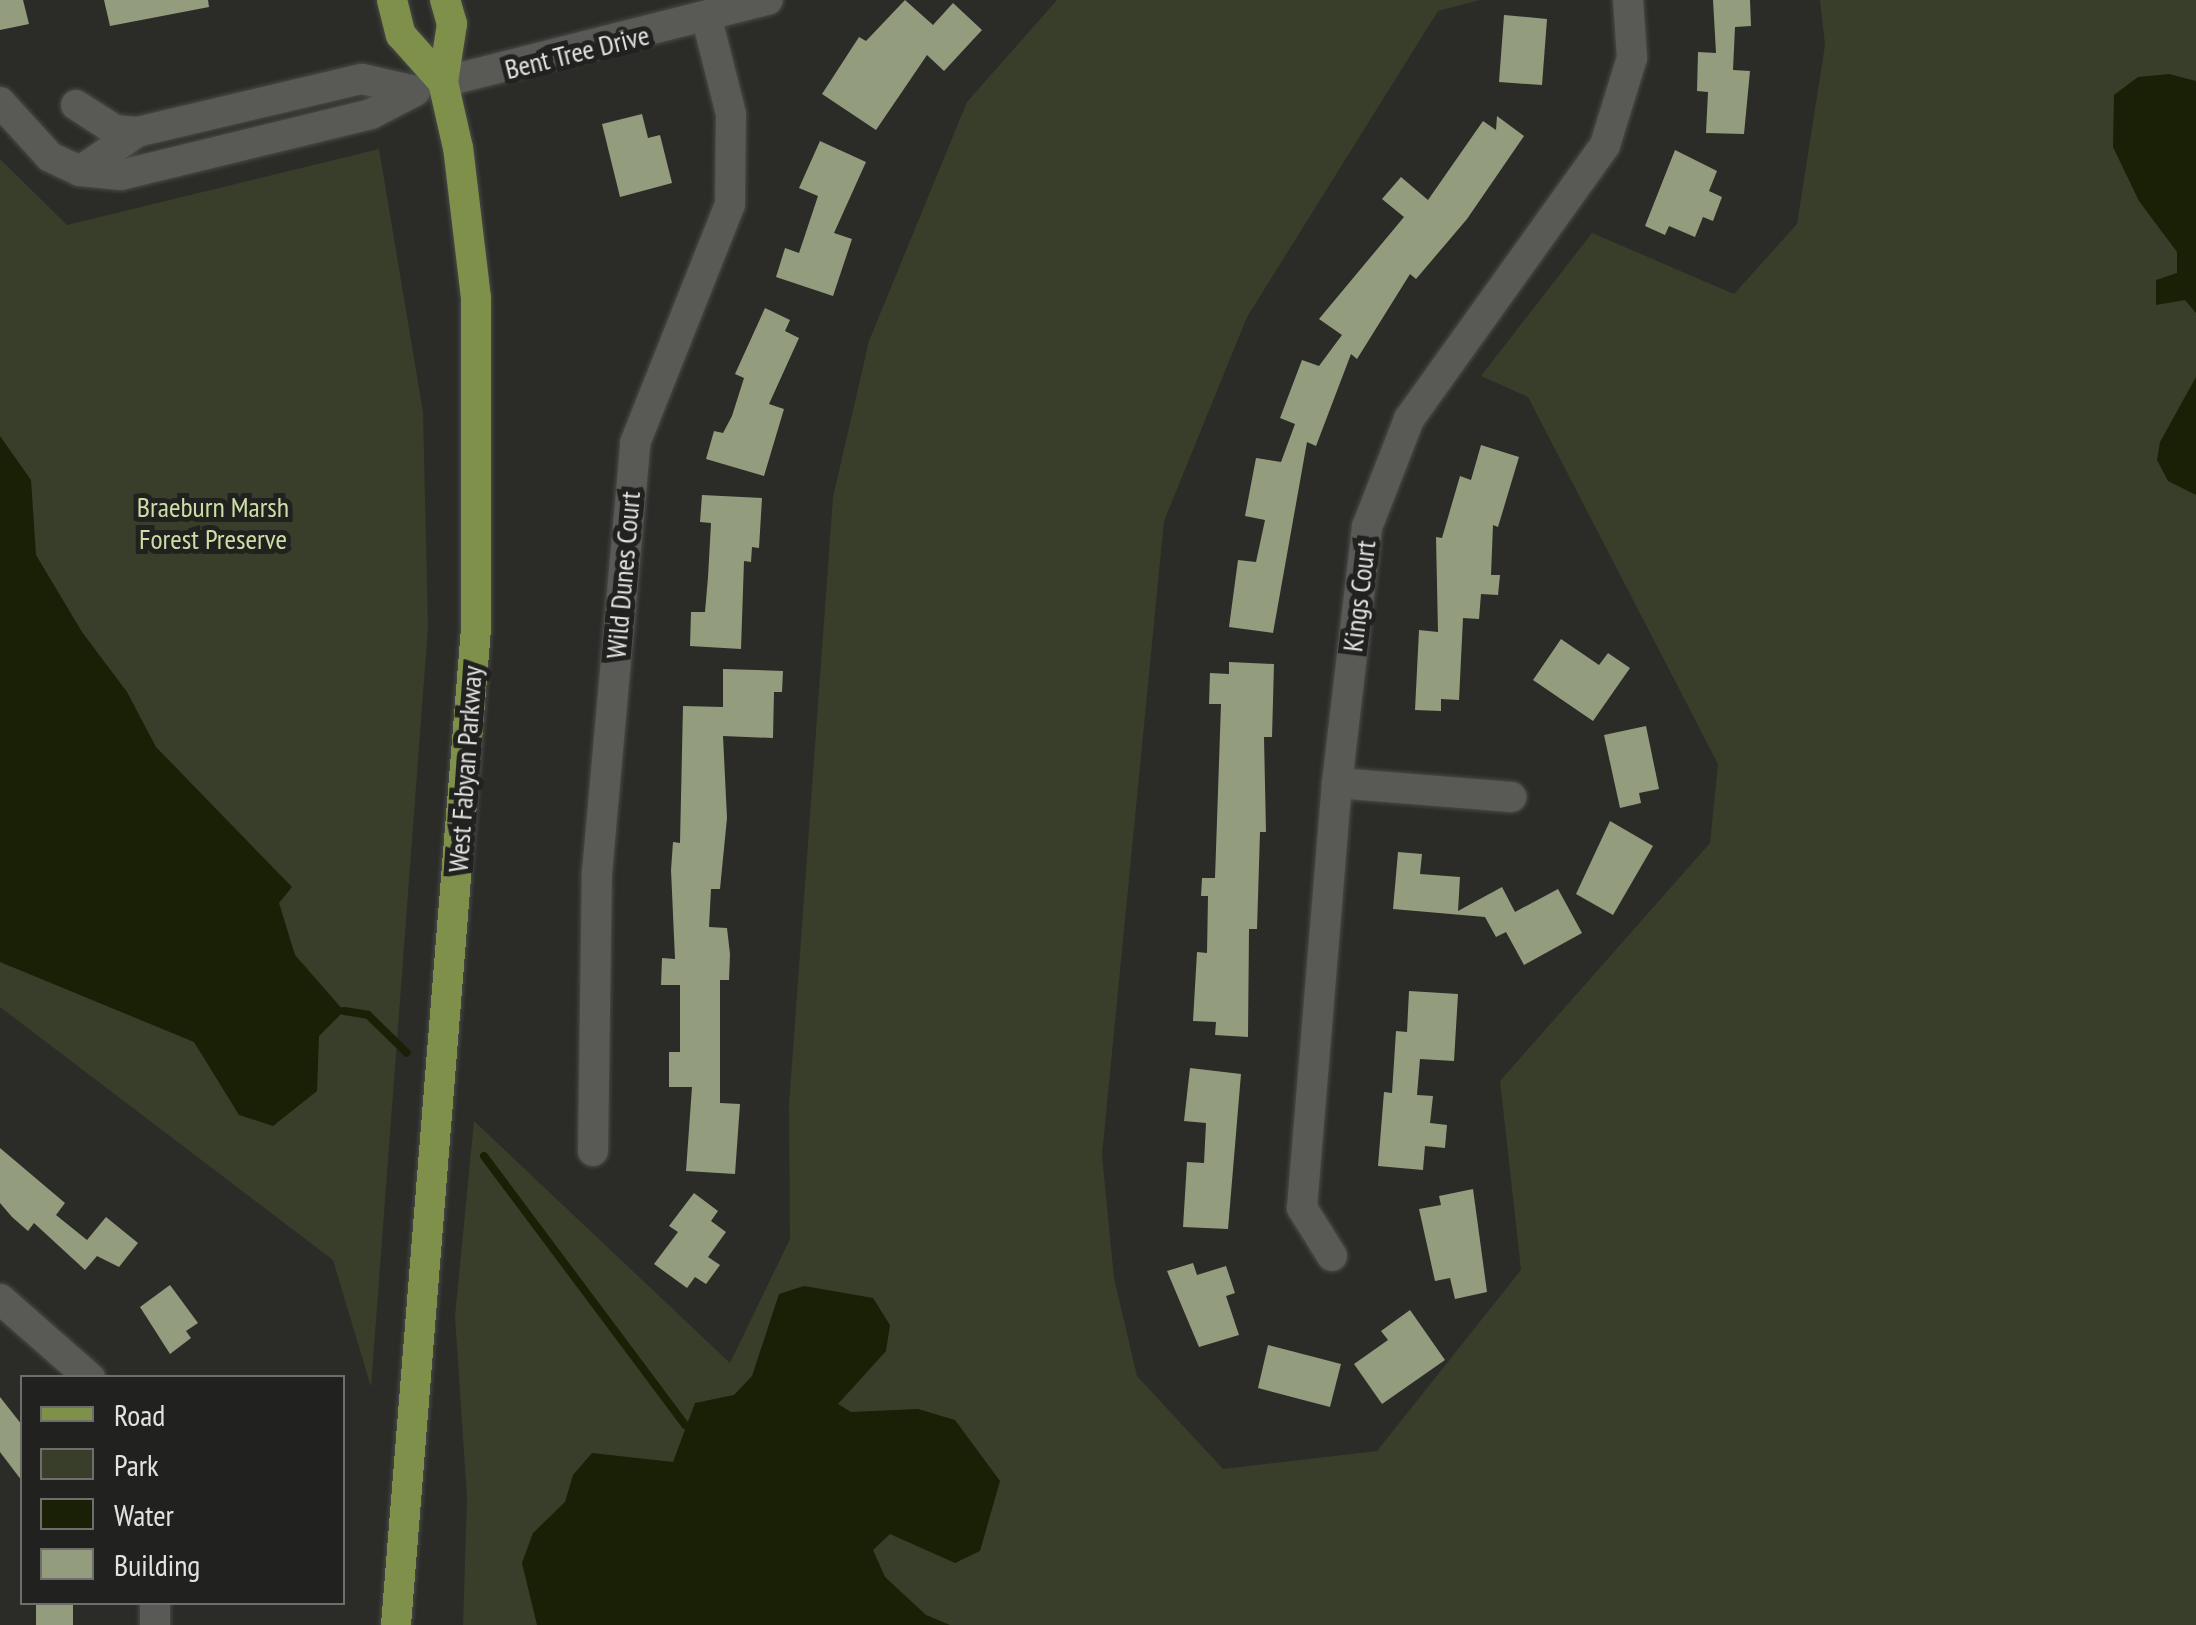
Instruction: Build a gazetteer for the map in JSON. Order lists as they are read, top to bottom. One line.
{"streets":{"main road":["West Fabyan Parkway"],"street":["Bent Tree Drive","Wild Dunes Court","Kings Court"]},"crossings":[["Bent Tree Drive","Wild Dunes Court"],["Bent Tree Drive","West Fabyan Parkway"]],"parks":["Braeburn Marsh Forest Preserve"],"legend":["Road","Park","Water","Building"]}
